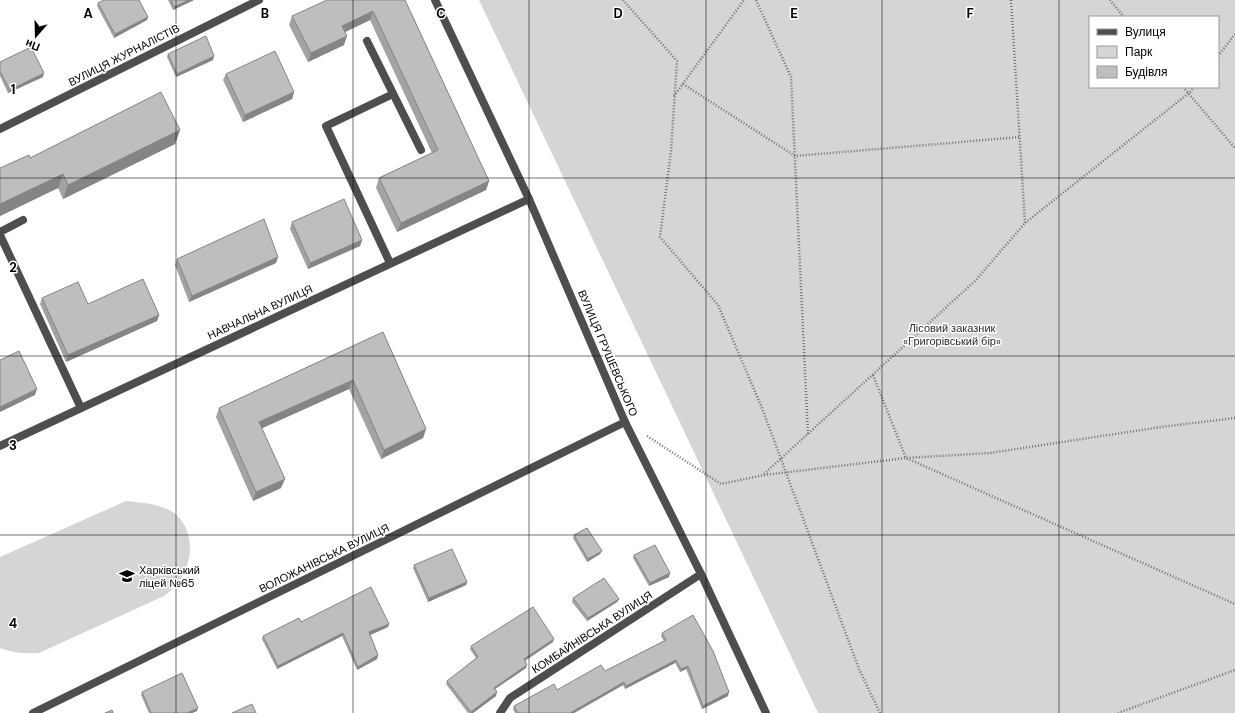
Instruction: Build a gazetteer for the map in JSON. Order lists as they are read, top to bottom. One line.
{"streets":{"street":["ВУЛИЦЯ ЖУРНАЛІСТІВ","НАВЧАЛЬНА ВУЛИЦЯ","ВУЛИЦЯ ГРУШЕВСЬКОГО","ВОЛОЖАНІВСЬКА ВУЛИЦЯ","КОМБАЙНІВСЬКА ВУЛИЦЯ"]},"crossings":[["НАВЧАЛЬНА ВУЛИЦЯ","ВУЛИЦЯ ГРУШЕВСЬКОГО"],["ВУЛИЦЯ ГРУШЕВСЬКОГО","ВОЛОЖАНІВСЬКА ВУЛИЦЯ"],["ВУЛИЦЯ ГРУШЕВСЬКОГО","КОМБАЙНІВСЬКА ВУЛИЦЯ"]],"parks":["Лісовий заказник «Григорівський бір»"],"places":{"school or university":["Харківський ліцей №65"]},"legend":["Вулиця","Парк","Будівля"],"north":"bottom","grid":{"columns":["A","B","C","D","E","F"],"rows":["1","2","3","4"]}}
